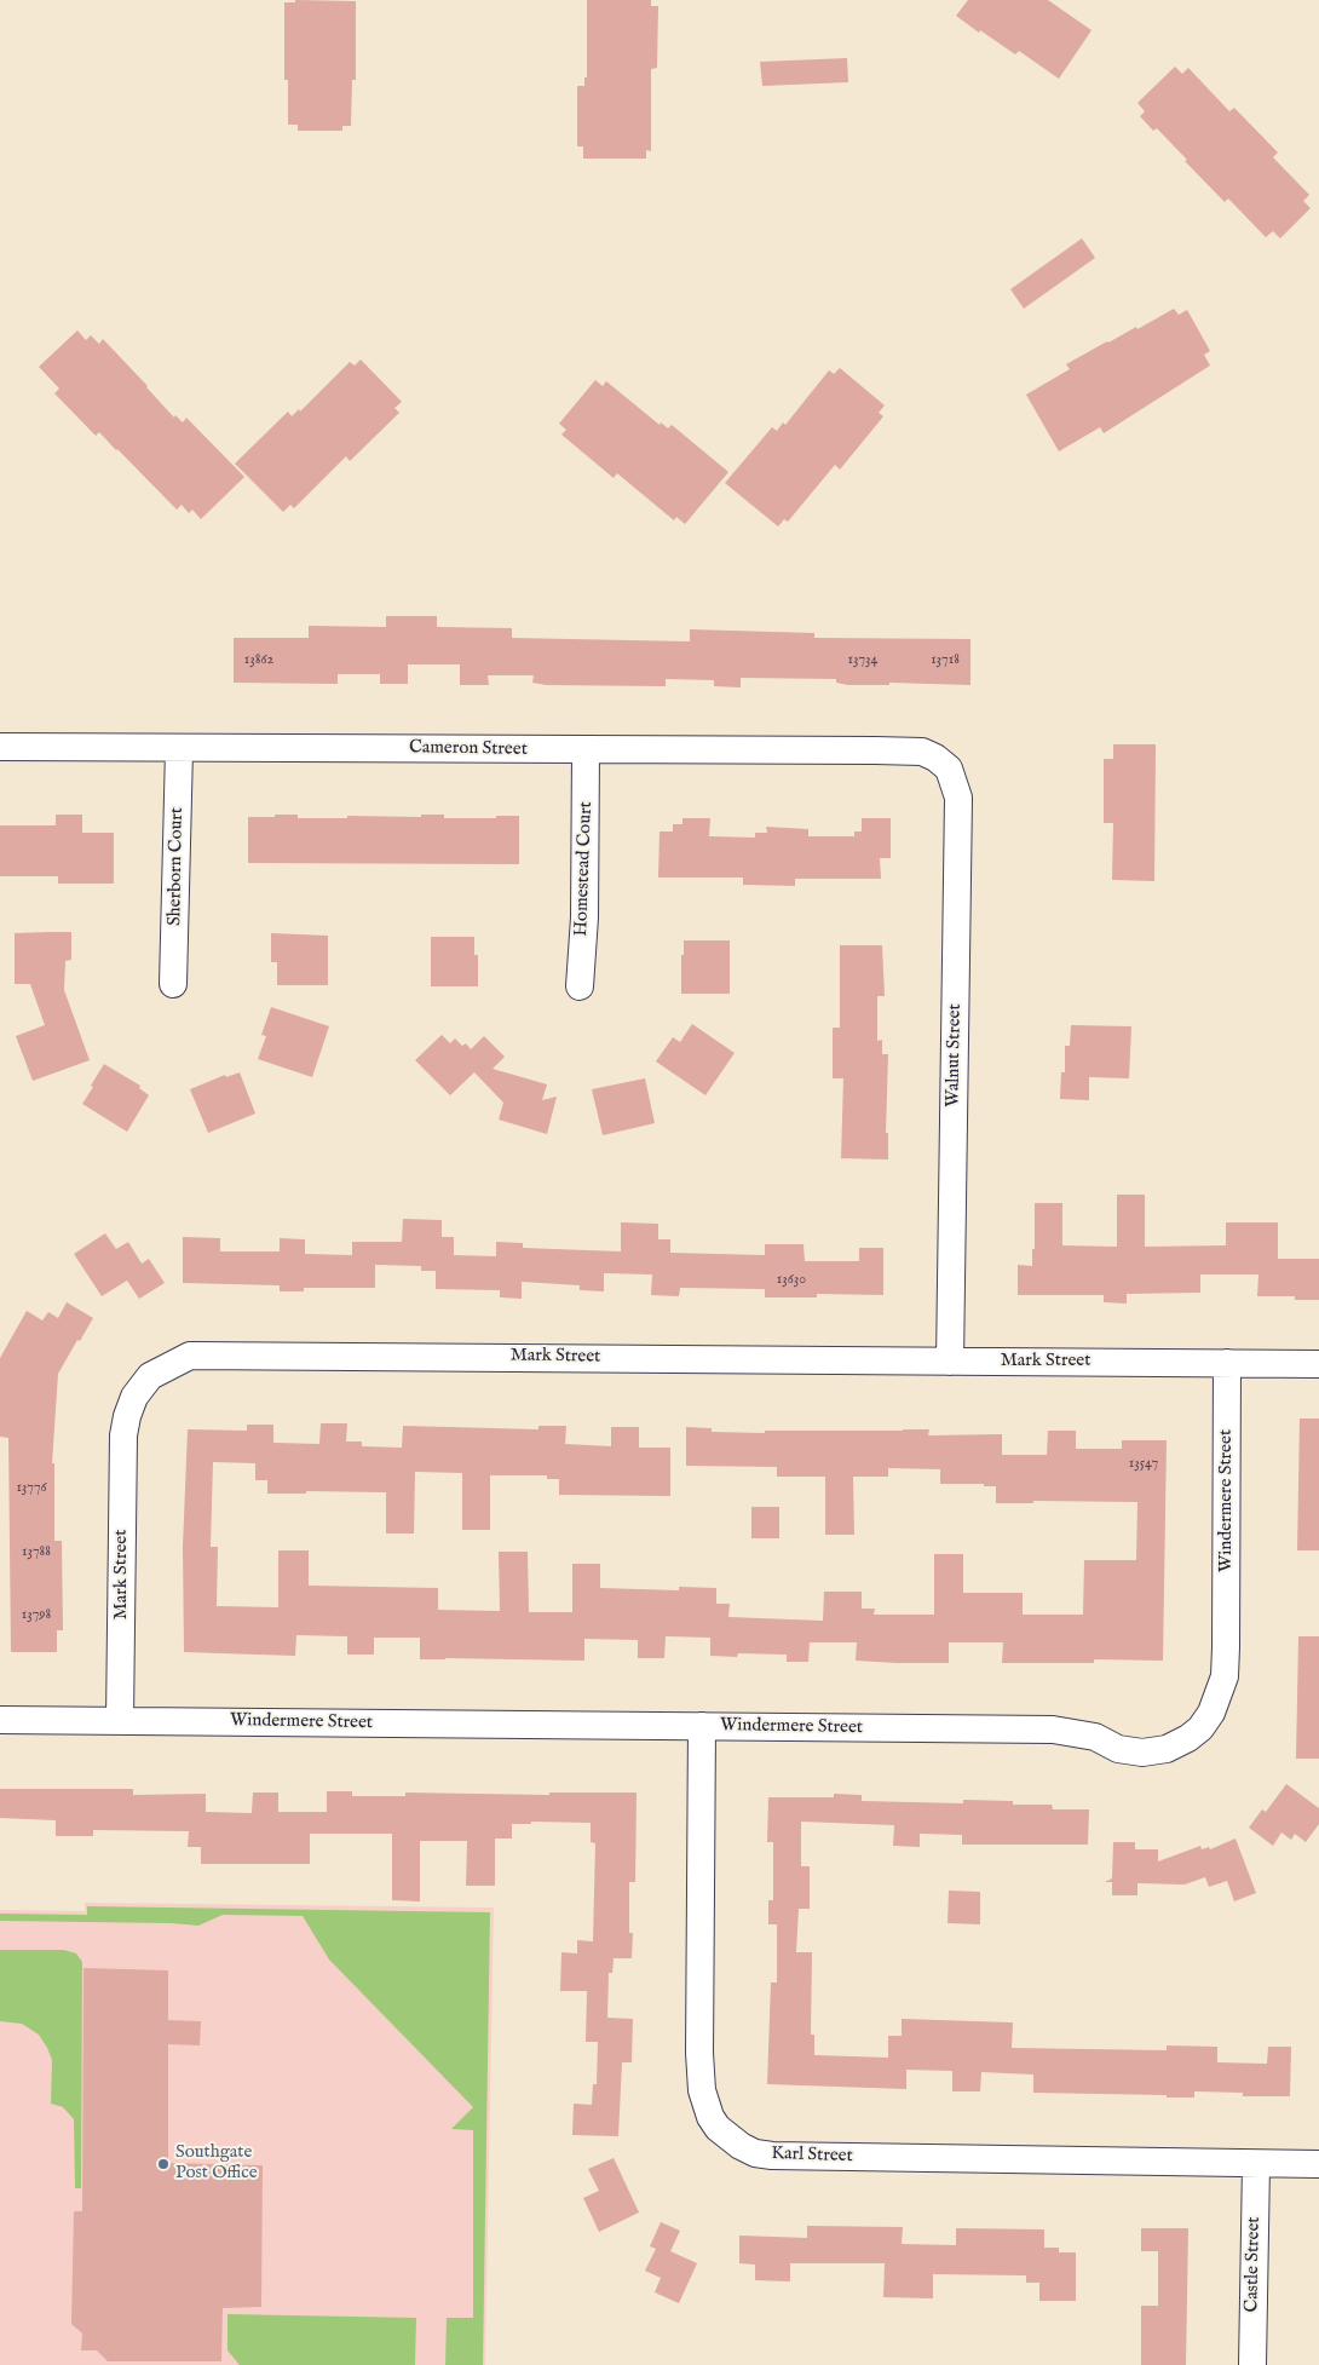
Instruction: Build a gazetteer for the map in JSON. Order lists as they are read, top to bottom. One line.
{"streets":{"street":["Cameron Street","Sherborn Court","Homestead Court","Walnut Street","Mark Street","Windermere Street","Karl Street","Castle Street"]},"crossings":[["Cameron Street","Sherborn Court"],["Cameron Street","Homestead Court"],["Cameron Street","Walnut Street"],["Walnut Street","Mark Street"],["Mark Street","Windermere Street"],["Windermere Street","Karl Street"],["Karl Street","Castle Street"]],"places":["Southgate Post Office"],"house_numbers":["13862","13734","13718","13630","13547","13776","13788","13798"]}
